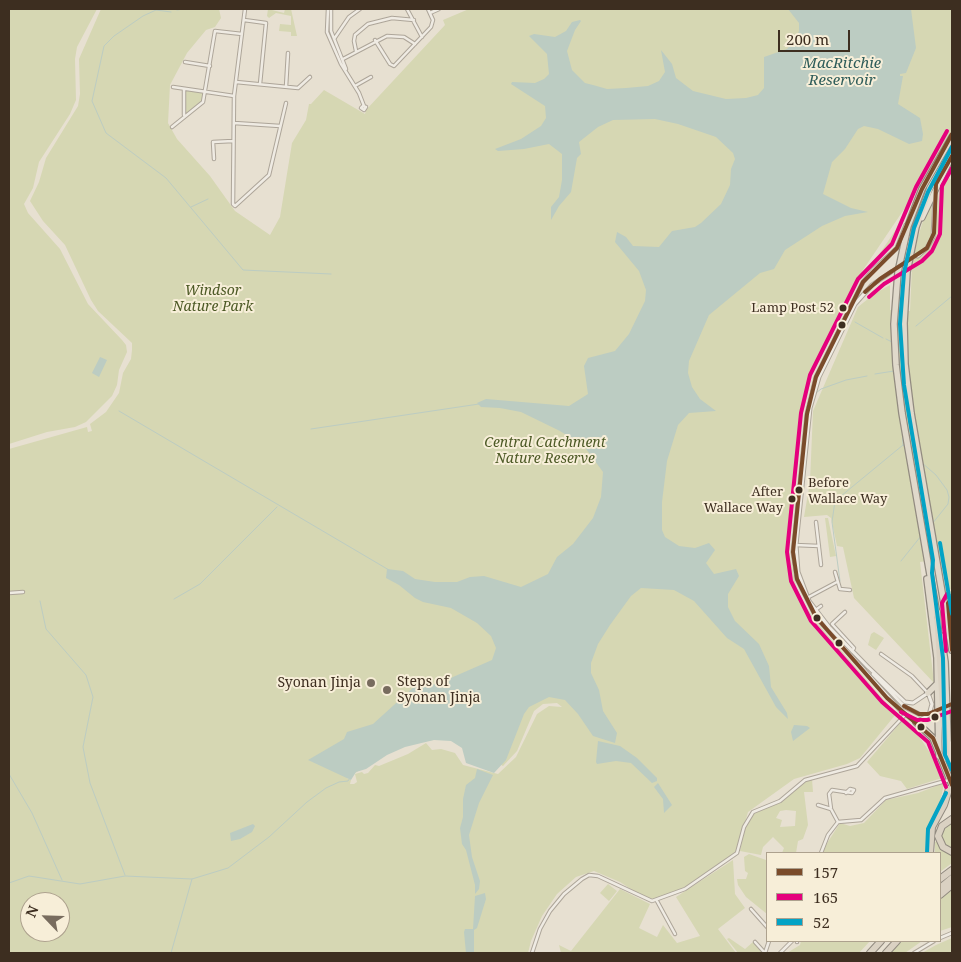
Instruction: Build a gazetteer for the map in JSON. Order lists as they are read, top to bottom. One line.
{"water":["MacRitchie Reservoir"],"parks":["Windsor Nature Park","Central Catchment Nature Reserve"],"places":["Lamp Post 52","Before Wallace Way","After Wallace Way","Syonan Jinja","Steps of Syonan Jinja"],"lines":["transit line 165","transit line 157","transit line 52"],"legend":["157","165","52"],"scale_bar":"200 m","north":"top left"}
